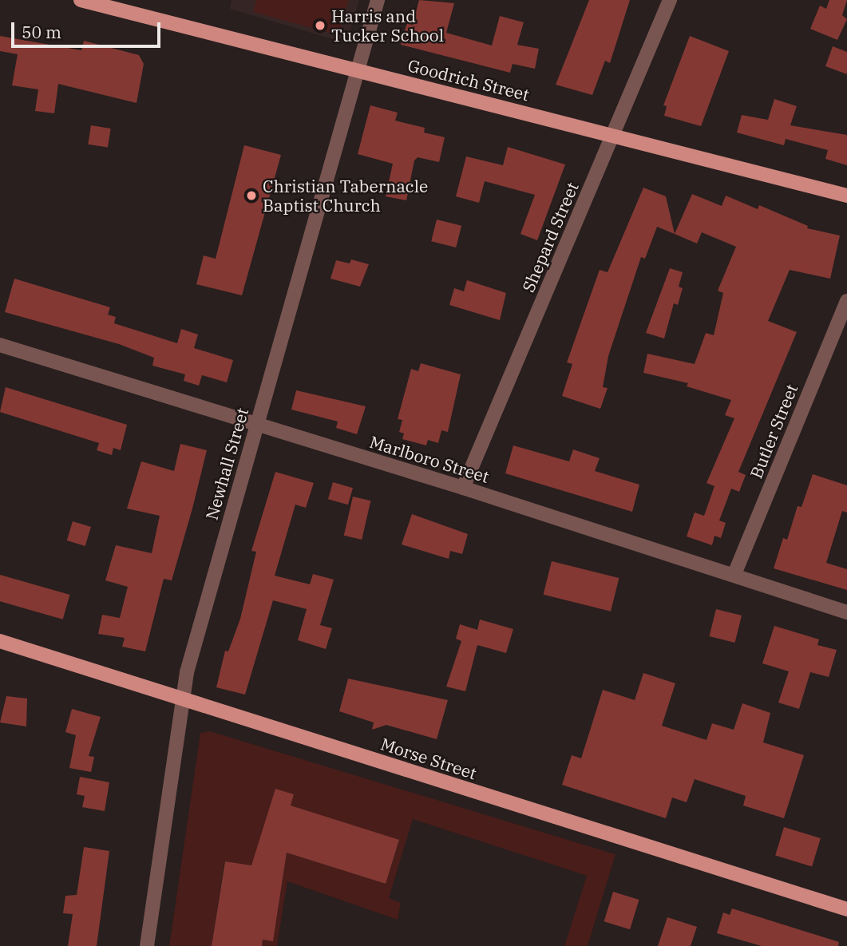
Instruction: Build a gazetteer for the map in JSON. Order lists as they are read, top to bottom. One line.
{"streets":{"main road":["Goodrich Street","Morse Street"],"street":["Shepard Street","Butler Street","Marlboro Street","Newhall Street"]},"crossings":[["Goodrich Street","Shepard Street"],["Goodrich Street","Newhall Street"],["Shepard Street","Marlboro Street"],["Butler Street","Marlboro Street"],["Marlboro Street","Newhall Street"],["Newhall Street","Morse Street"]],"places":["Harris and Tucker School","Christian Tabernacle Baptist Church"],"scale_bar":"50 m"}
